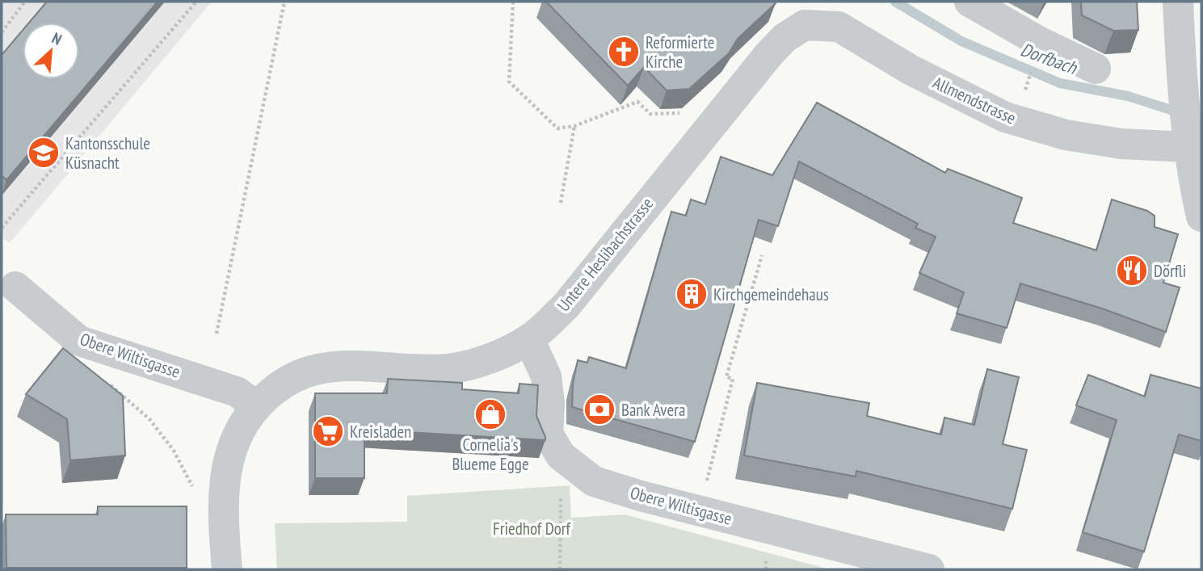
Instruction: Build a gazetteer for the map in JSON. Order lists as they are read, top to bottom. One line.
{"streets":{"street":["Allmendstrasse","Untere Heslibachstrasse","Obere Wiltisgasse"]},"crossings":[["Allmendstrasse","Untere Heslibachstrasse"],["Untere Heslibachstrasse","Obere Wiltisgasse"]],"water":["Dorfbach"],"parks":["Friedhof Dorf"],"places":{"church":["Reformierte Kirche"],"school or university":["Kantonsschule Küsnacht"],"restaurant":["Dörfli"],"building":["Kirchgemeindehaus"],"bank":["Bank Avera"],"shop":["Cornelia's Blueme Egge"],"supermarket":["Kreisladen"]},"north":"top right"}
